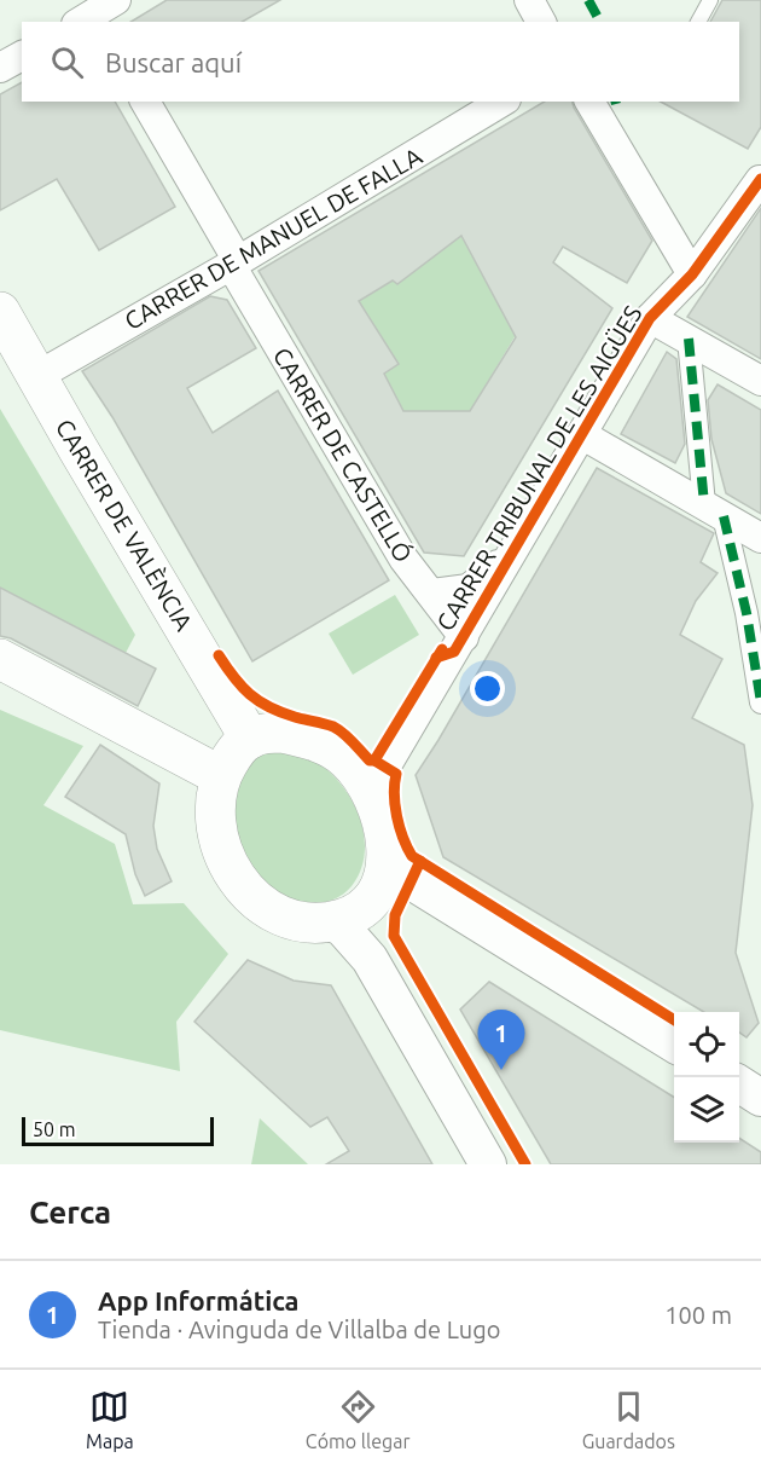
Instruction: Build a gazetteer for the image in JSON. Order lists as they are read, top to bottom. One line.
{"streets":{"main road":["CARRER DE VALÈNCIA"],"street":["CARRER DE MANUEL DE FALLA","CARRER DE CASTELLÓ","CARRER TRIBUNAL DE LES AIGÜES"]},"crossings":[["CARRER DE MANUEL DE FALLA","CARRER DE CASTELLÓ"],["CARRER DE MANUEL DE FALLA","CARRER DE VALÈNCIA"],["CARRER DE CASTELLÓ","CARRER TRIBUNAL DE LES AIGÜES"],["CARRER TRIBUNAL DE LES AIGÜES","CARRER DE VALÈNCIA"]],"scale_bar":"50 m","page":{"search":"Buscar aquí","pins":"1","scale":"50 m","heading":"Cerca","list":[{"mark":"1","name":"App Informática","note":"Tienda · Avinguda de Villalba de Lugo","value":"100 m"}],"nav":["Mapa","Cómo llegar","Guardados"]}}
